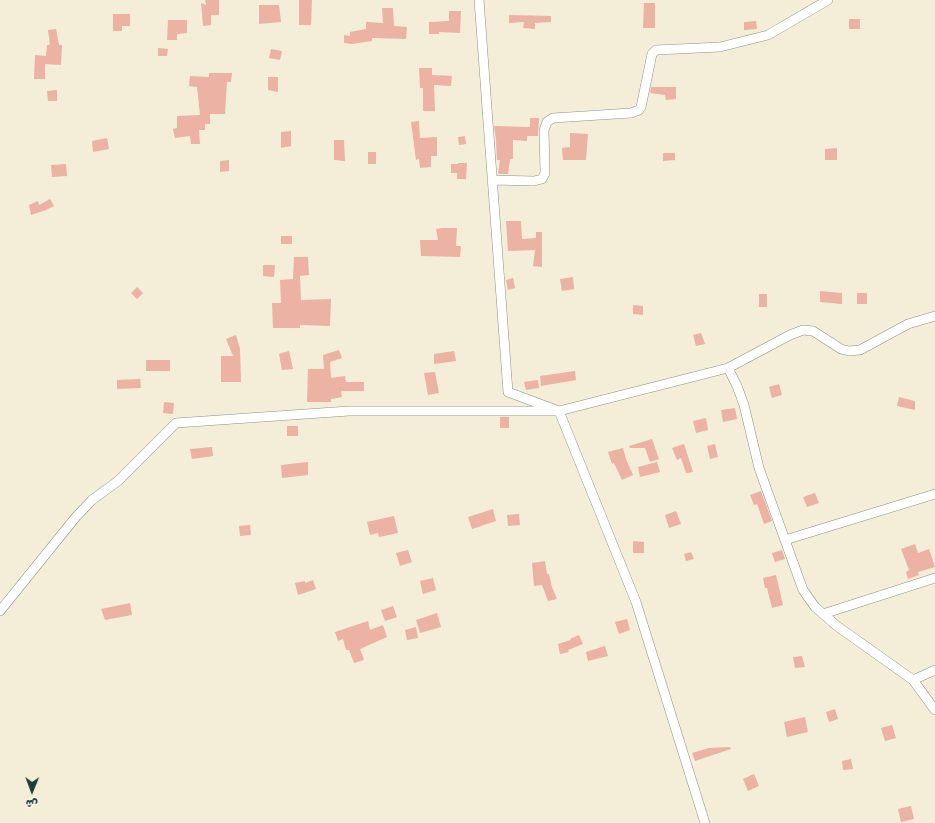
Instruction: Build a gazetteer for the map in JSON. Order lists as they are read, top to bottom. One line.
{"north":"bottom"}
